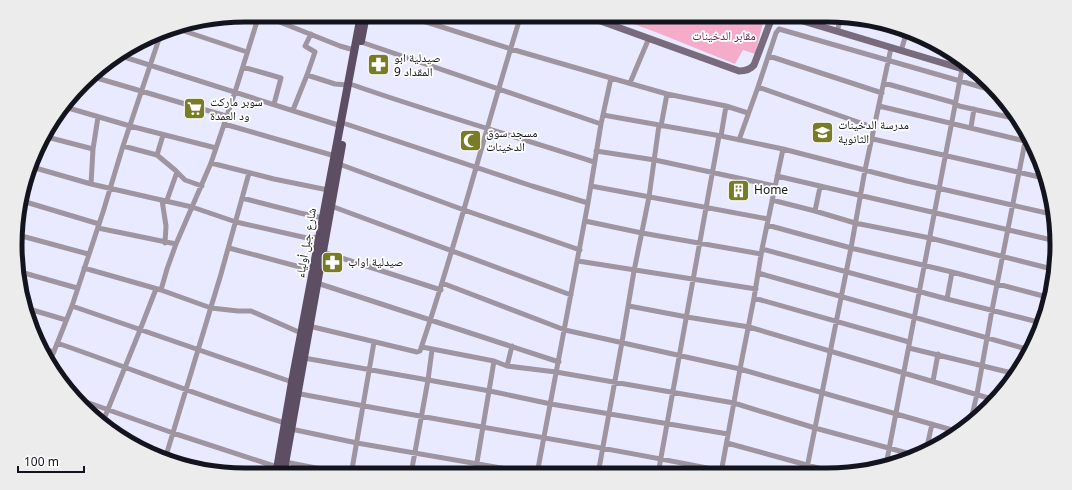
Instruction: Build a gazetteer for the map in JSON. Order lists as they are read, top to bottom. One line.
{"streets":{"main road":["شارع جبل أولياء"]},"parks":["مقابر الدخينات"],"places":{"pharmacy":["صيدلية ابو المقداد 9","صيدلية اواب"],"supermarket":["سوبر ماركت ود العمدة"],"school or university":["مدرسة الدخينات الثانوية"],"mosque":["مسجد سوق الدخينات"],"building":["Home"]},"scale_bar":"100 m"}
